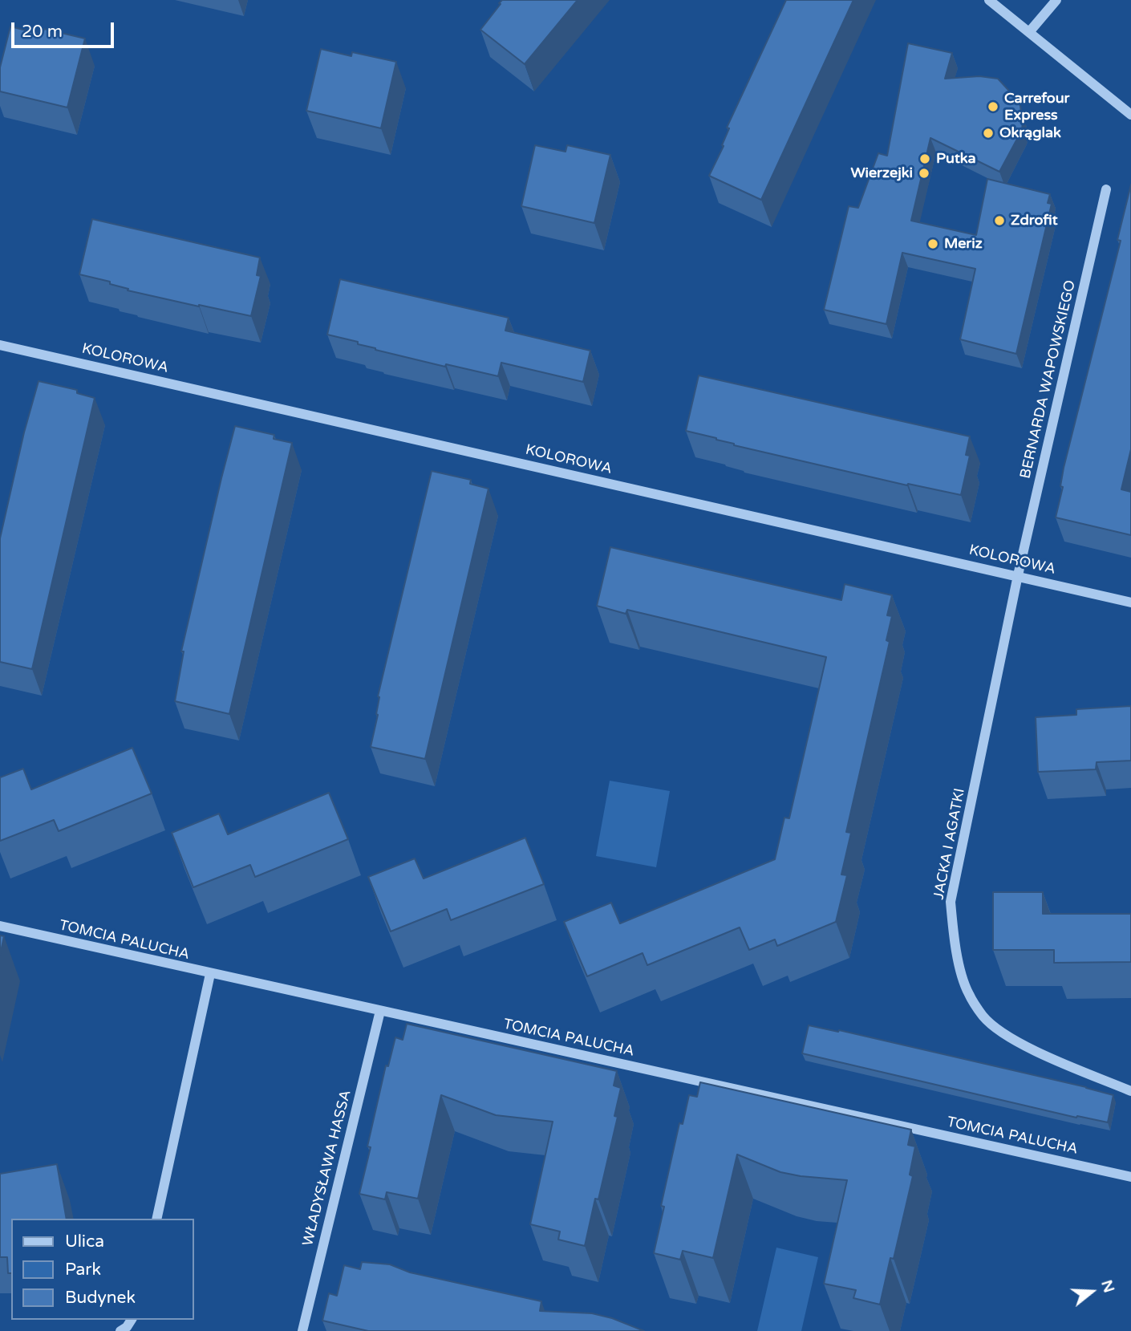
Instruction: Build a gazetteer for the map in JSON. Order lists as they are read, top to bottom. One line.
{"streets":{"street":["KOLOROWA","BERNARDA WAPOWSKIEGO","JACKA I AGATKI","TOMCIA PALUCHA","WŁADYSŁAWA HASSA"]},"crossings":[["KOLOROWA","BERNARDA WAPOWSKIEGO"],["KOLOROWA","JACKA I AGATKI"],["BERNARDA WAPOWSKIEGO","JACKA I AGATKI"],["TOMCIA PALUCHA","WŁADYSŁAWA HASSA"]],"places":["Carrefour Express","Okrąglak","Putka","Wierzejki","Zdrofit","Meriz"],"legend":["Ulica","Park","Budynek"],"scale_bar":"20 m","north":"right"}
